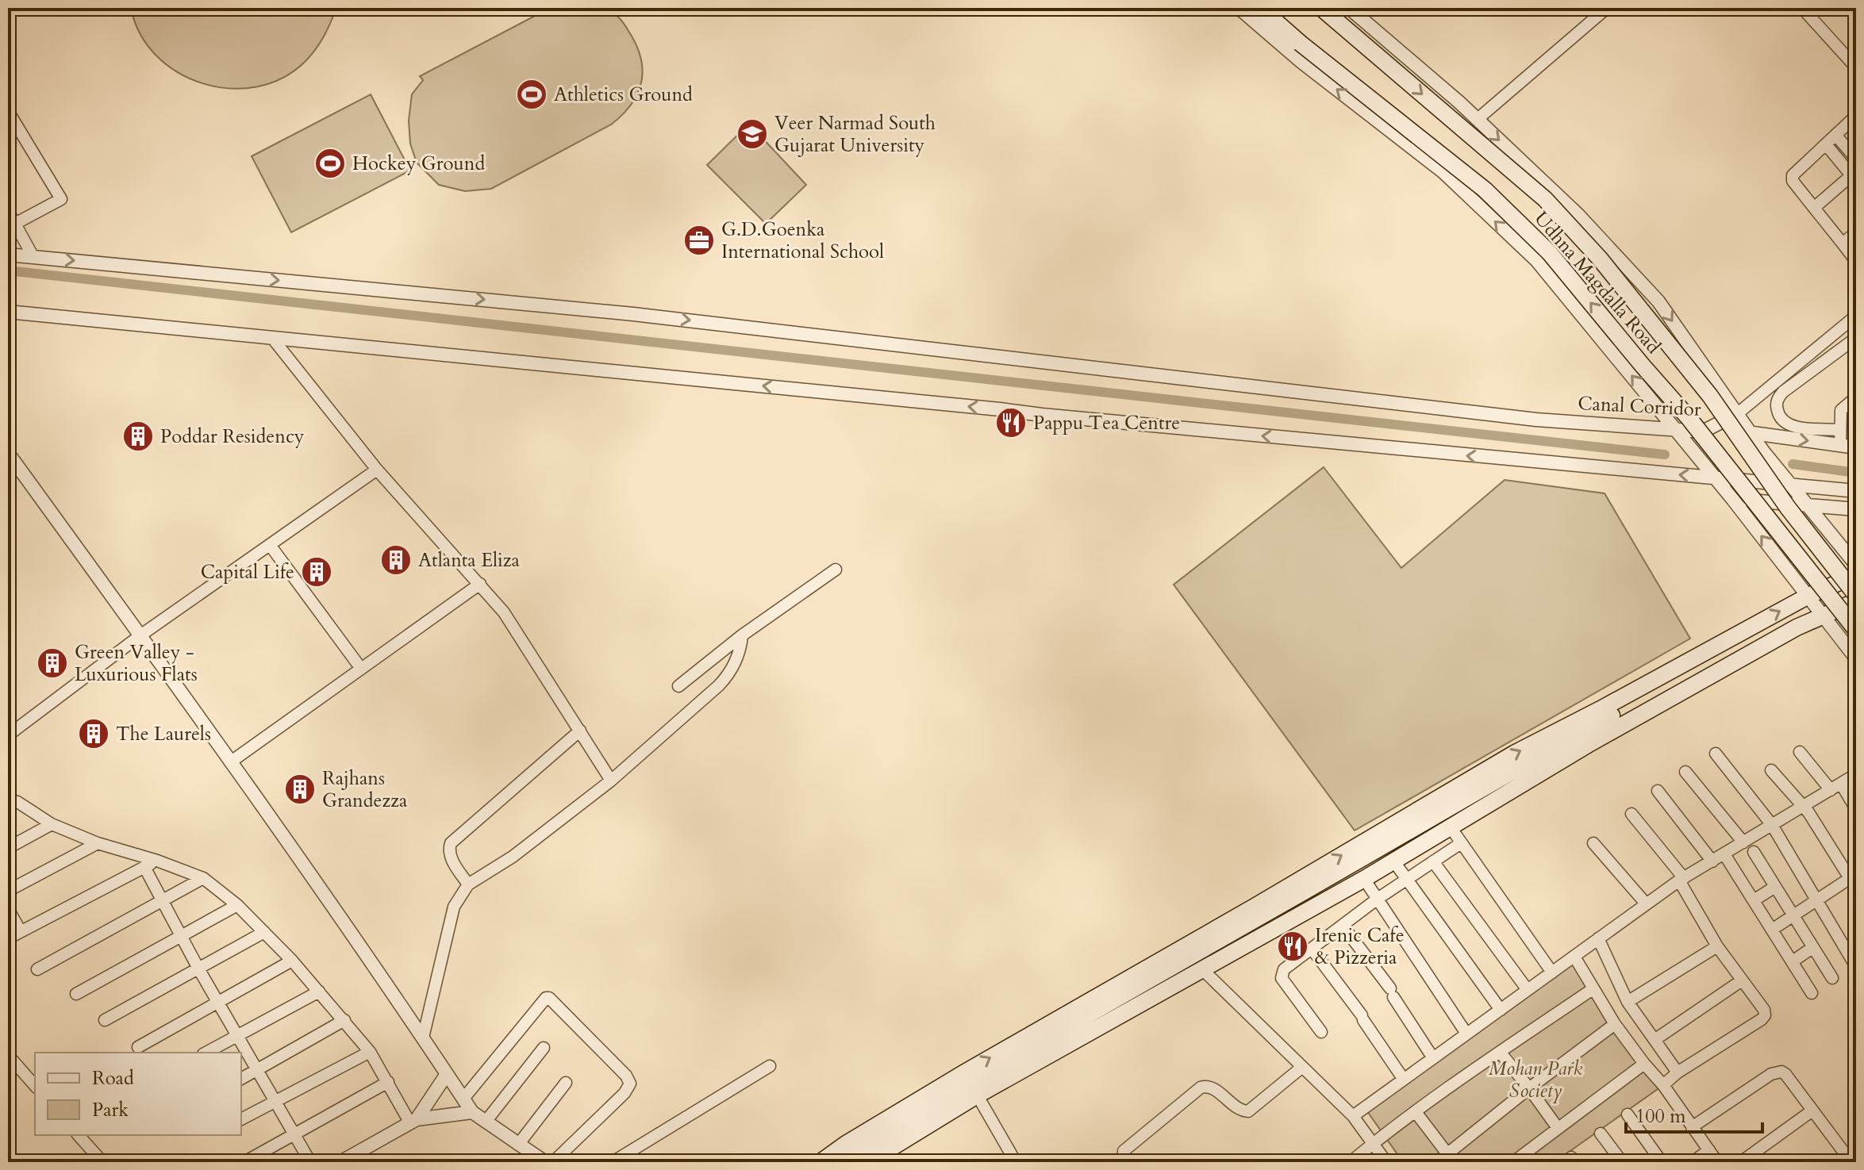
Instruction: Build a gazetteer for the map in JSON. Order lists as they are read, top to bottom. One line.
{"streets":{"main road":["Udhna Magdalla Road"],"street":["Canal Corridor"]},"parks":["Mohan Park Society"],"places":{"sports":["Athletics Ground","Hockey Ground"],"school or university":["Veer Narmad South Gujarat University"],"office":["G.D.Goenka International School"],"restaurant":["Pappu Tea Centre","Irenic Cafe & Pizzeria"],"building":["Poddar Residency","Atlanta Eliza","Capital Life","Green Valley - Luxurious Flats","The Laurels","Rajhans Grandezza"]},"legend":["Road","Park"],"scale_bar":"100 m"}
